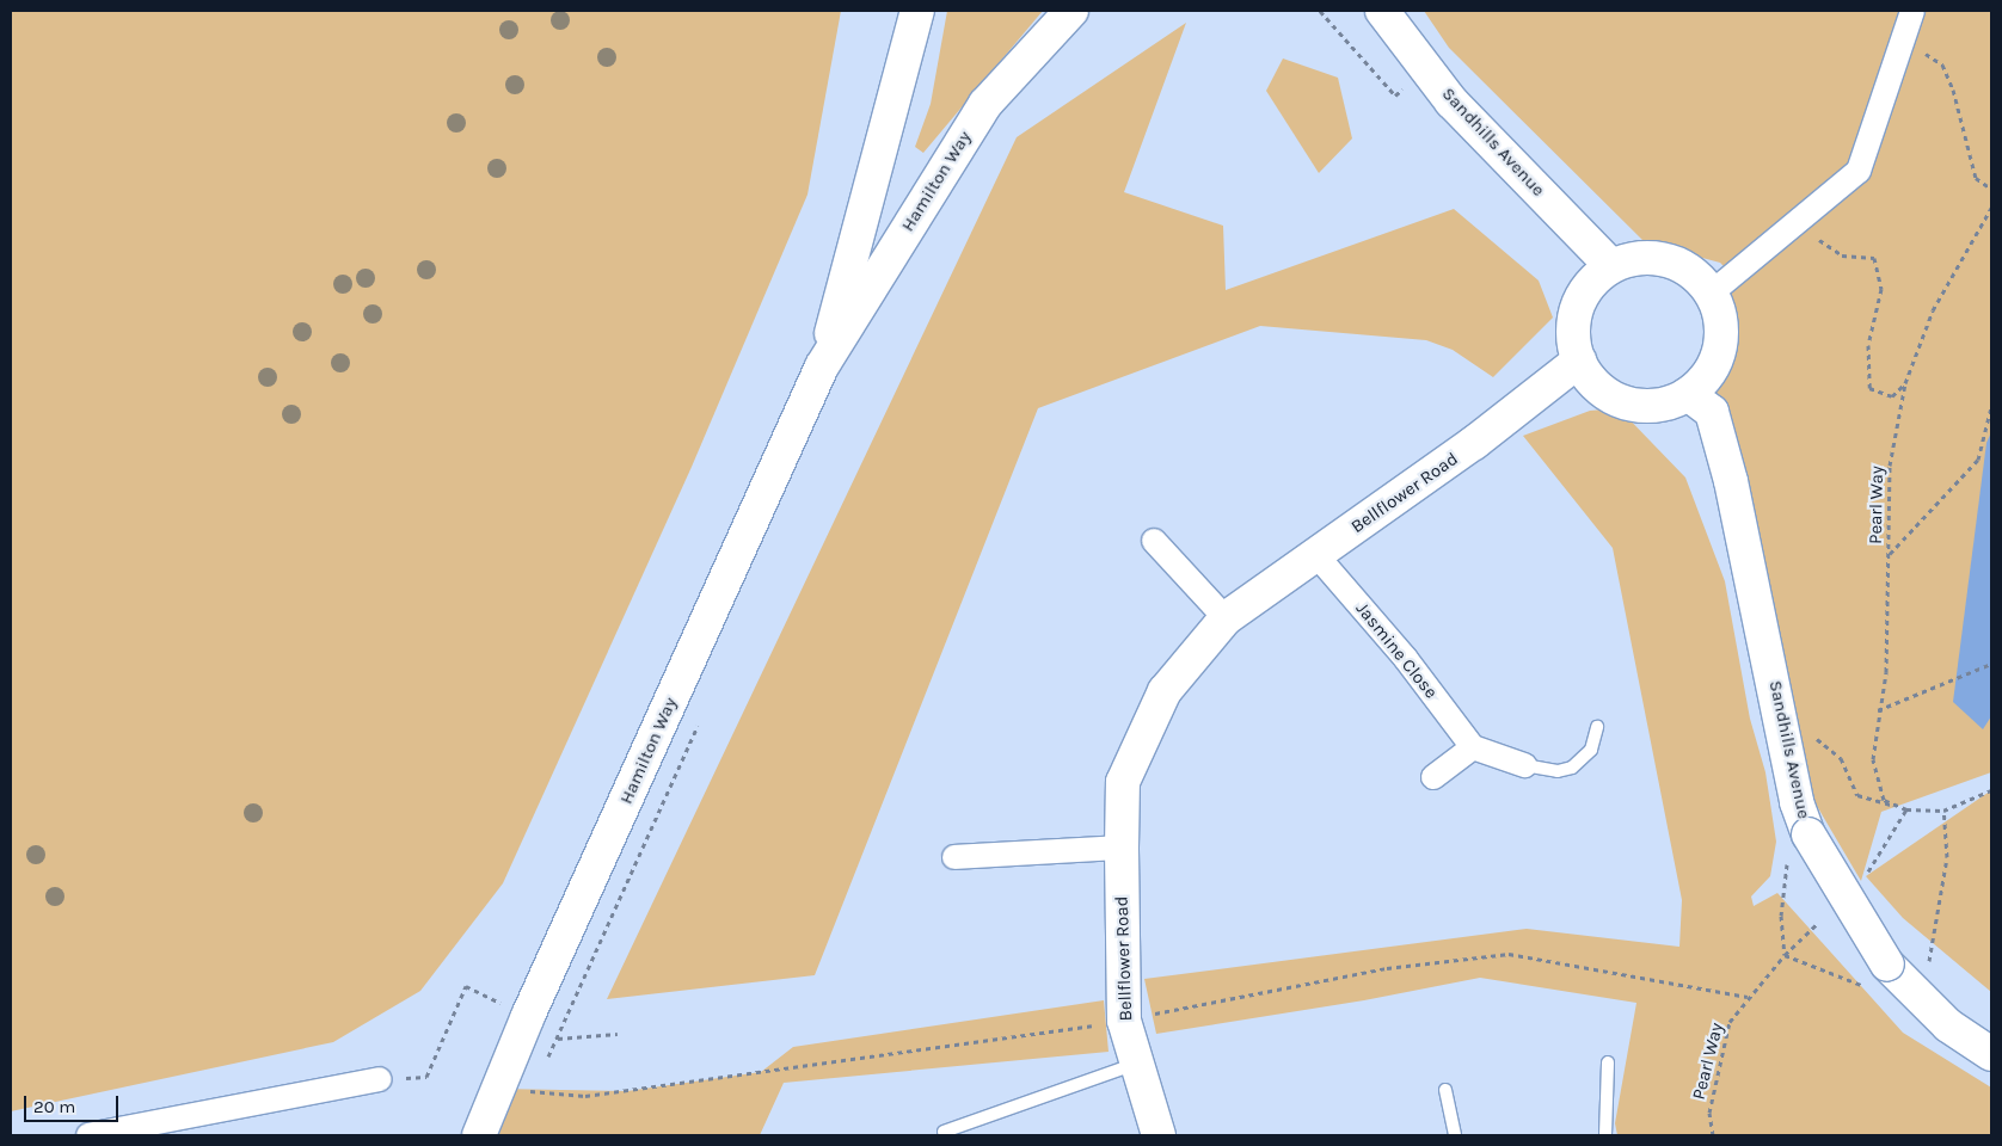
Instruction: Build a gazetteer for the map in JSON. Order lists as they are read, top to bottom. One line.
{"streets":{"main road":["Sandhills Avenue","Hamilton Way","Bellflower Road"],"street":["Jasmine Close"],"path":["Pearl Way"]},"crossings":[["Sandhills Avenue","Bellflower Road"],["Bellflower Road","Jasmine Close"]],"scale_bar":"20 m"}
